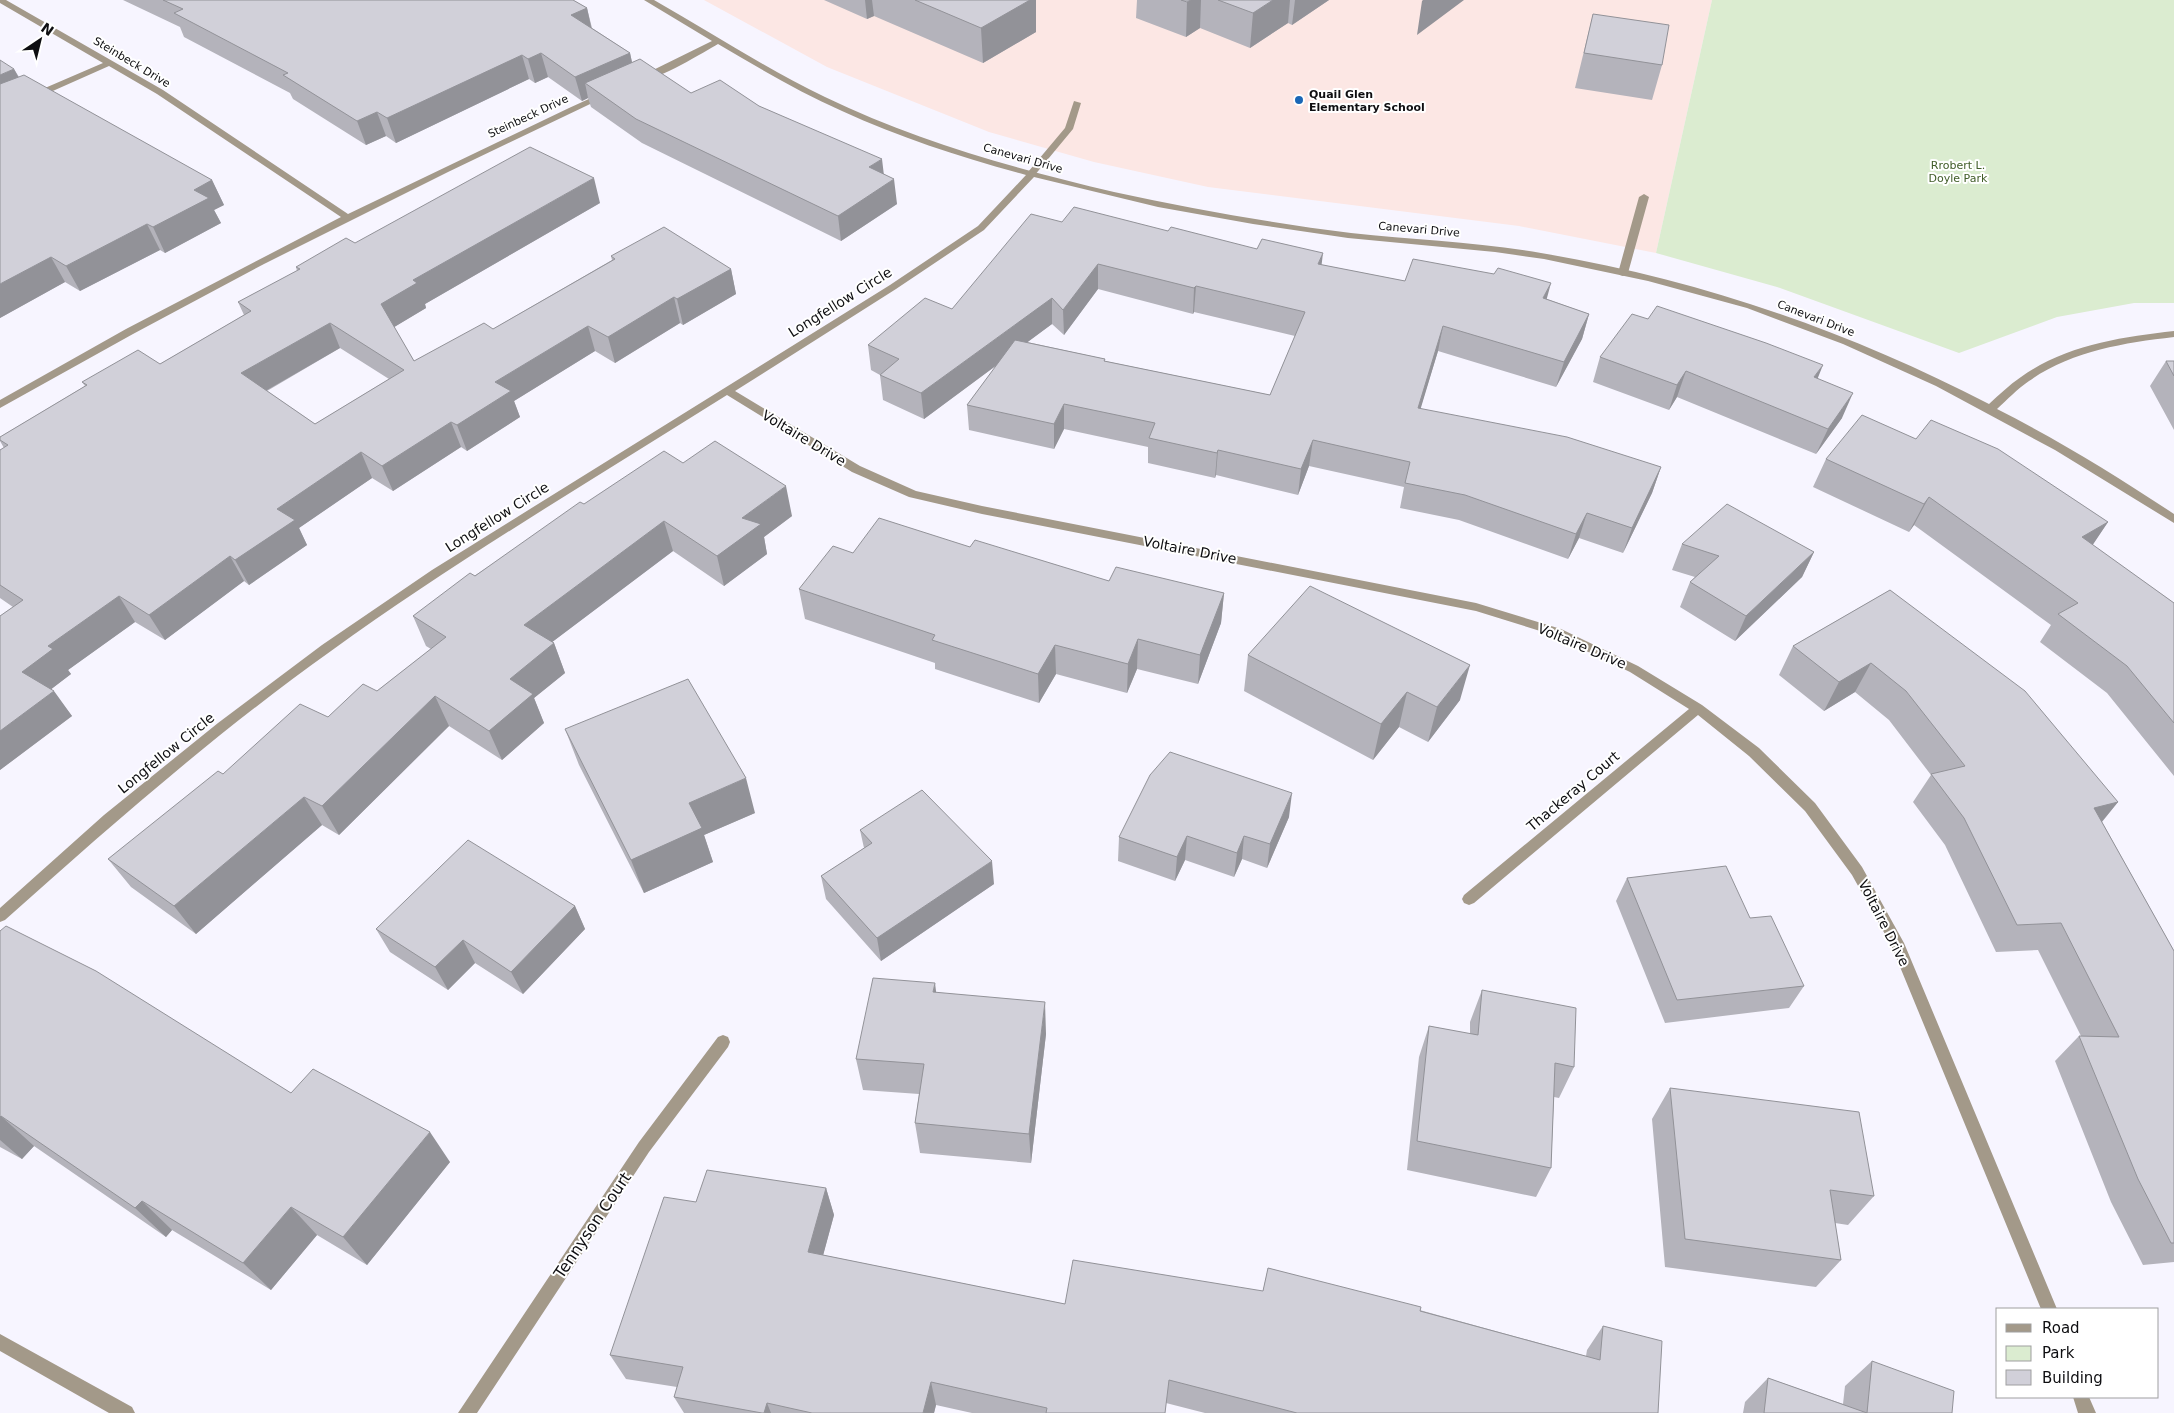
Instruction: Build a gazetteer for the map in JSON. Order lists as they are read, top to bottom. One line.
{"streets":{"street":["Steinbeck Drive","Canevari Drive","Longfellow Circle","Voltaire Drive","Thackeray Court","Tennyson Court"]},"crossings":[["Canevari Drive","Longfellow Circle"],["Longfellow Circle","Voltaire Drive"],["Voltaire Drive","Thackeray Court"]],"parks":["Rrobert L. Doyle Park"],"places":["Quail Glen Elementary School"],"legend":["Road","Park","Building"],"north":"top right"}
